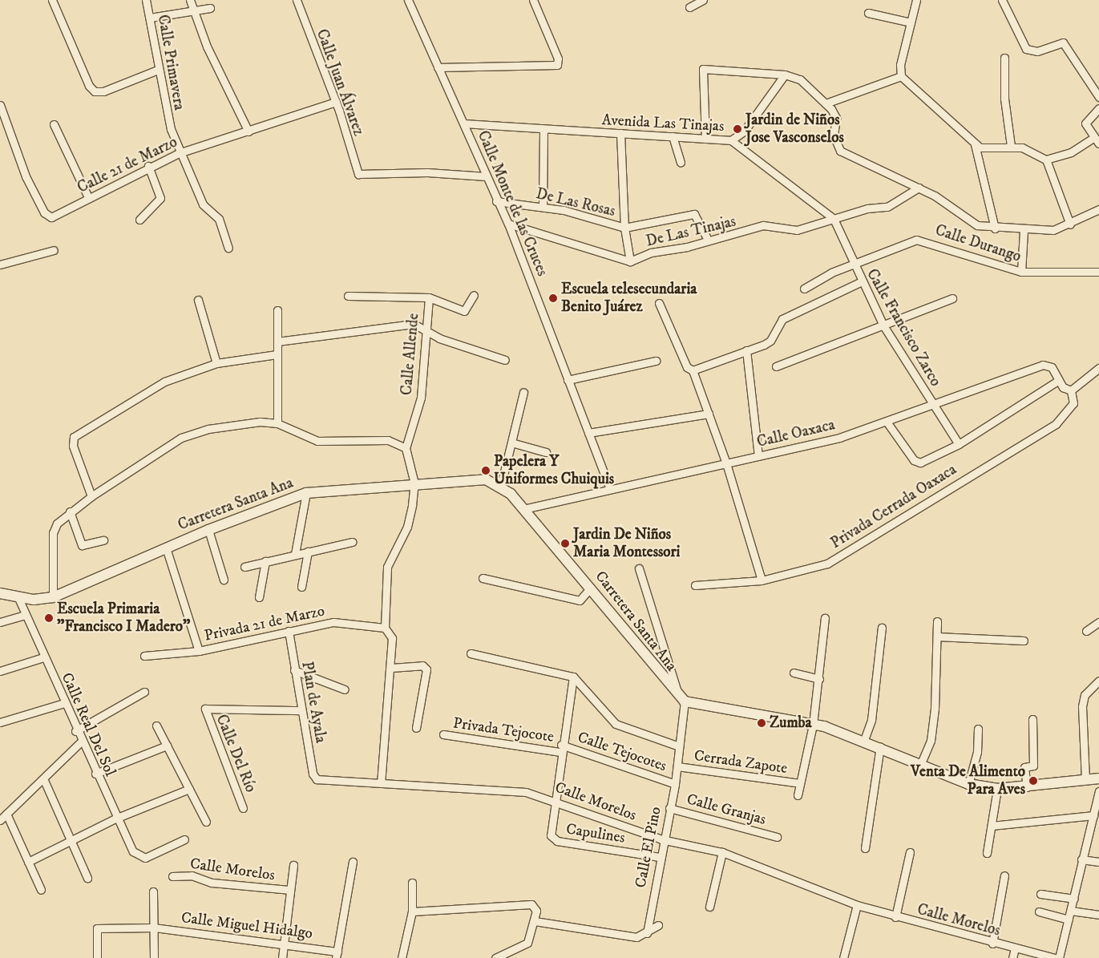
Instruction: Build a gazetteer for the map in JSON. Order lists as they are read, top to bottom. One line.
{"streets":{"main road":["Carretera Santa Ana"],"street":["Calle Primavera","Calle Juan Álvarez","Avenida Las Tinajas","Calle 21 de Marzo","De Las Rosas","Calle Monte de las Cruces","De Las Tinajas","Calle Durango","Calle Francisco Zarco","Calle Allende","Calle Oaxaca","Privada Cerrada Oaxaca","Privada 21 de Marzo","Plan de Ayala","Calle Real Del Sol","Privada Tejocote","Calle Tejocotes","Calle Del Río","Cerrada Zapote","Calle Morelos","Calle Granjas","Capulines","Calle El Pino","Calle Miguel Hidalgo"]},"crossings":[["Calle Primavera","Calle 21 de Marzo"],["Calle Juan Álvarez","Calle 21 de Marzo"],["Calle Juan Álvarez","Calle Monte de las Cruces"],["Avenida Las Tinajas","Calle Monte de las Cruces"],["Avenida Las Tinajas","De Las Tinajas"],["Avenida Las Tinajas","Calle Francisco Zarco"],["De Las Rosas","Calle Monte de las Cruces"],["Calle Monte de las Cruces","De Las Tinajas"],["Calle Monte de las Cruces","Calle Oaxaca"],["De Las Tinajas","Calle Francisco Zarco"],["Calle Durango","Calle Francisco Zarco"],["Calle Francisco Zarco","Calle Oaxaca"],["Calle Oaxaca","Carretera Santa Ana"],["Calle Oaxaca","Privada Cerrada Oaxaca"],["Carretera Santa Ana","Calle Real Del Sol"],["Carretera Santa Ana","Calle El Pino"],["Privada 21 de Marzo","Plan de Ayala"],["Plan de Ayala","Calle Del Río"],["Plan de Ayala","Calle Morelos"],["Privada Tejocote","Calle Tejocotes"],["Calle Tejocotes","Calle El Pino"],["Cerrada Zapote","Calle El Pino"],["Calle Morelos","Capulines"],["Calle Morelos","Calle El Pino"],["Calle Granjas","Calle El Pino"],["Capulines","Calle El Pino"]],"places":["Jardin de Niños Jose Vasconselos","Escuela telesecundaria Benito Juárez","Papelera Y Uniformes Chuiquis","Jardin De Niños Maria Montessori","Escuela Primaria \"Francisco I Madero\"","Zumba","Venta De Alimento Para Aves"]}
